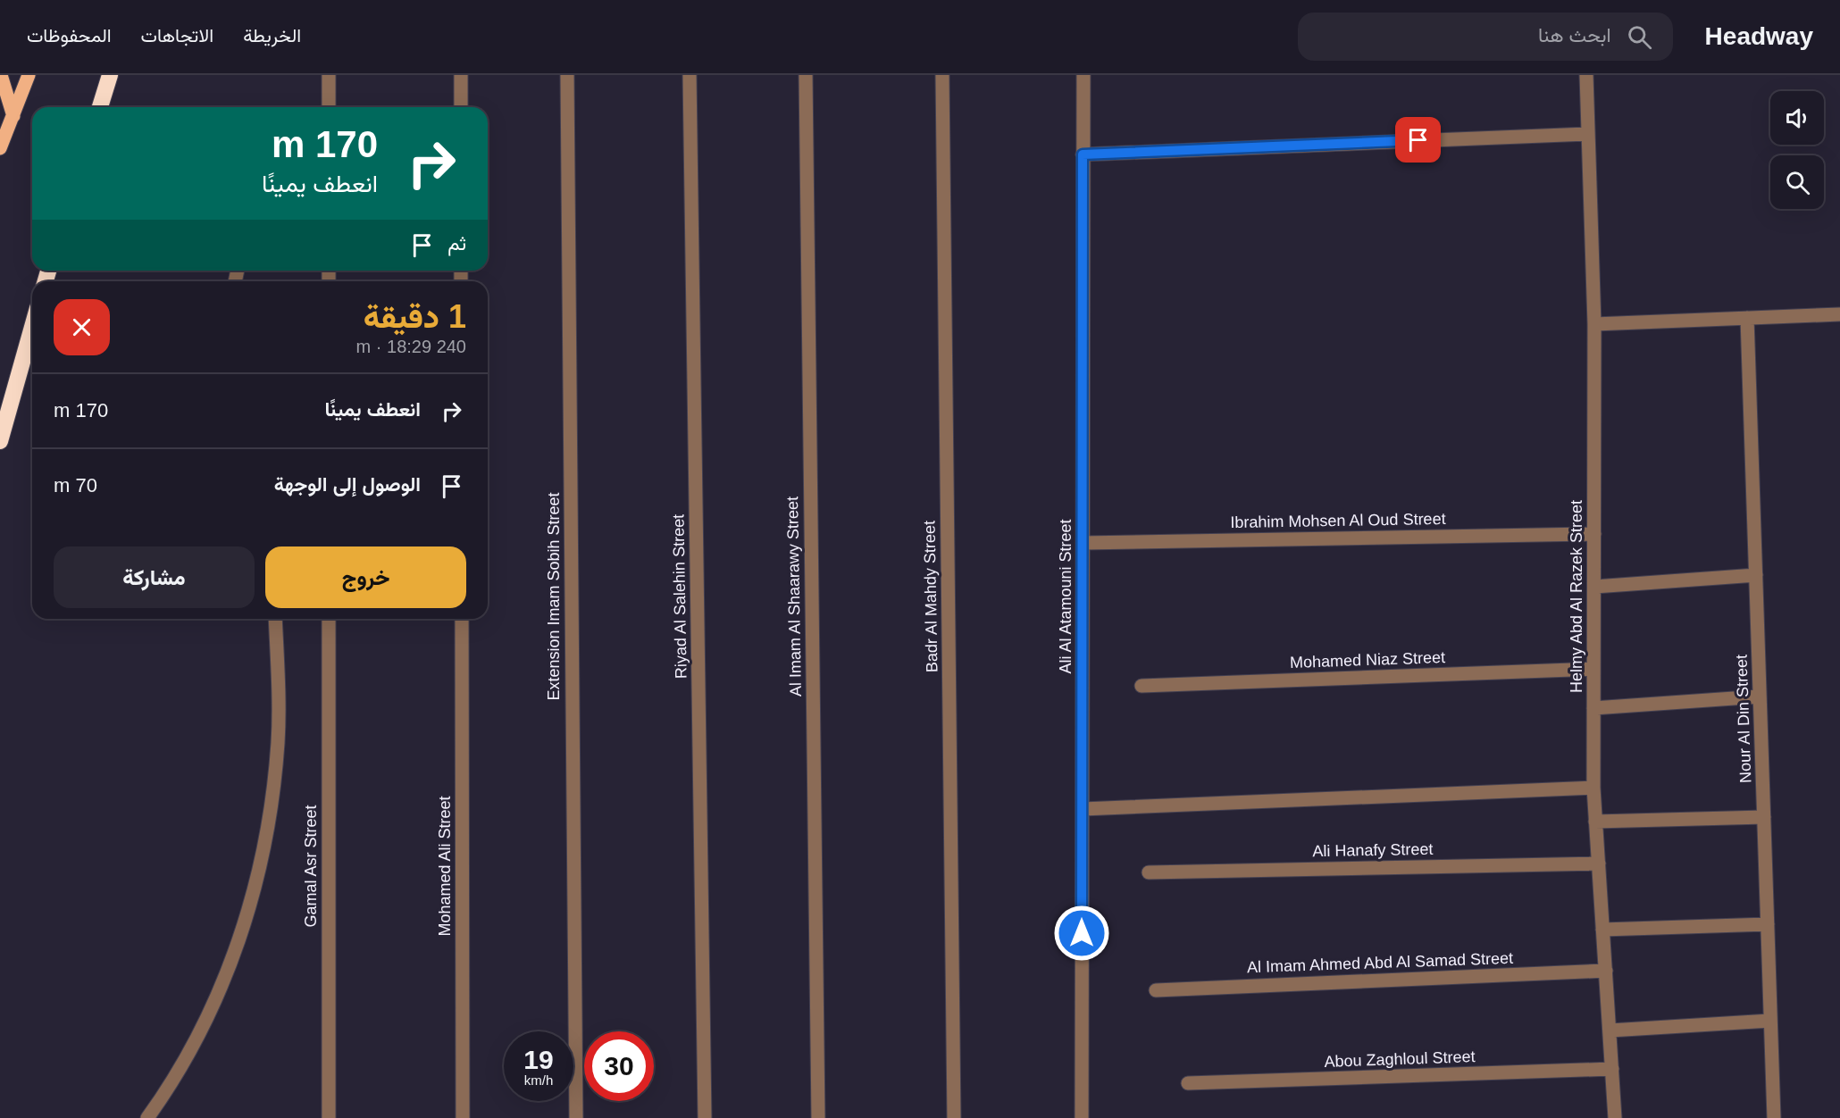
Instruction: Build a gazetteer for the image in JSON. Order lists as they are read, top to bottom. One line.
{"streets":{"street":["Ibrahim Mohsen Al Oud Street","Extension Imam Sobih Street","Riyad Al Salehin Street","Al Imam Al Shaarawy Street","Badr Al Mahdy Street","Ali Al Atamouni Street","Helmy Abd Al Razek Street","Mohamed Niaz Street","Nour Al Din Street","Ali Hanafy Street","Gamal Asr Street","Mohamed Ali Street","Al Imam Ahmed Abd Al Samad Street","Abou Zaghloul Street"]},"crossings":[["Ibrahim Mohsen Al Oud Street","Ali Al Atamouni Street"],["Ibrahim Mohsen Al Oud Street","Helmy Abd Al Razek Street"],["Helmy Abd Al Razek Street","Mohamed Niaz Street"],["Helmy Abd Al Razek Street","Ali Hanafy Street"],["Helmy Abd Al Razek Street","Al Imam Ahmed Abd Al Samad Street"],["Helmy Abd Al Razek Street","Abou Zaghloul Street"]],"page":{"header":"Headway","search":"ابحث هنا","nav":["الخريطة","الاتجاهات","المحفوظات"],"turn":["170 m","انعطف يمينًا"],"then":"ثم","heading":["1 دقيقة","240 m · 18:29"],"list":[{"name":"انعطف يمينًا","value":"170 m"},{"name":"الوصول إلى الوجهة","value":"70 m"}],"buttons":["خروج","مشاركة"],"speed":"19 km/h","limit":"30"}}
